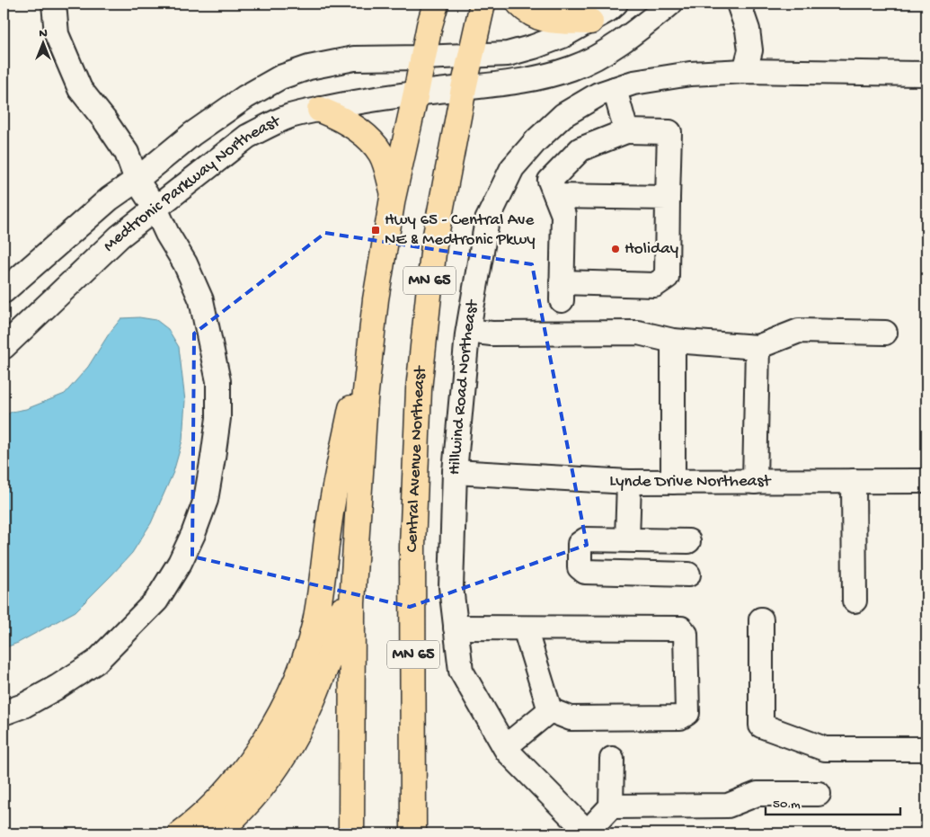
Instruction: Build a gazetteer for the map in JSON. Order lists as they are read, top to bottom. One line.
{"streets":{"highway":["MN 65","Central Avenue Northeast"],"street":["Medtronic Parkway Northeast","Hillwind Road Northeast","Lynde Drive Northeast"]},"crossings":[["Medtronic Parkway Northeast","MN 65"],["MN 65","Central Avenue Northeast"],["Hillwind Road Northeast","Lynde Drive Northeast"]],"places":{"transit":["Hwy 65 - Central Ave NE & Medtronic Pkwy"],"other":["Holiday"]},"scale_bar":"50 m","north":"top"}
